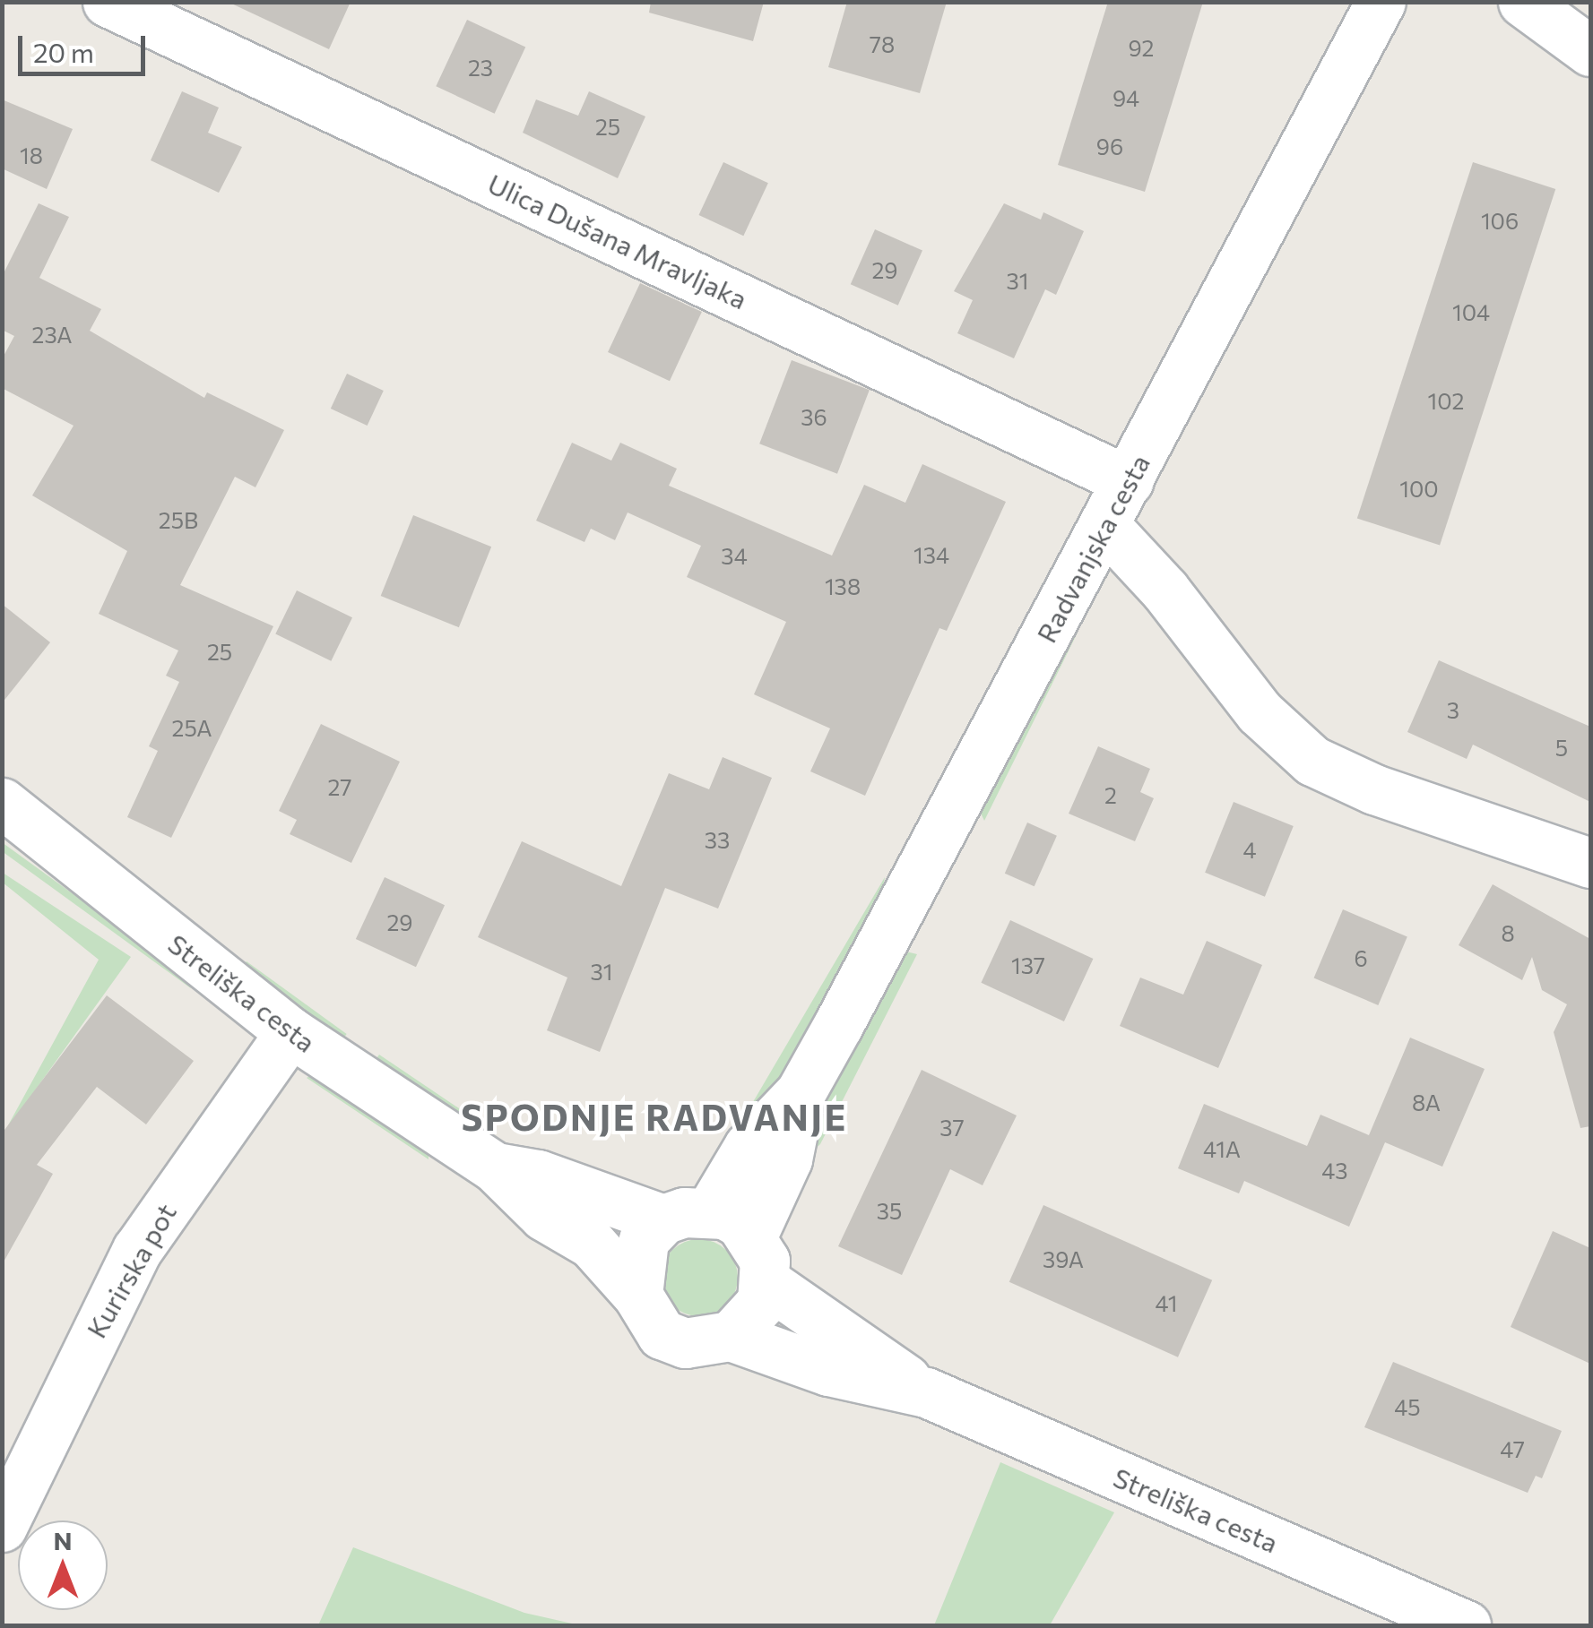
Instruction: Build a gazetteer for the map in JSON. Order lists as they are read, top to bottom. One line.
{"streets":{"street":["Ulica Dušana Mravljaka","Radvanjska cesta","Streliška cesta","Kurirska pot"]},"crossings":[["Ulica Dušana Mravljaka","Radvanjska cesta"],["Radvanjska cesta","Streliška cesta"],["Streliška cesta","Kurirska pot"]],"districts":["SPODNJE RADVANJE"],"house_numbers":["78","92","23","94","25","96","18","106","29","31","104","23A","102","36","100","25B","134","34","138","25","3","25A","5","27","2","33","4","29","8","6","137","31","8A","37","41A","43","35","39A","41","45","47"],"scale_bar":"20 m","north":"top"}
